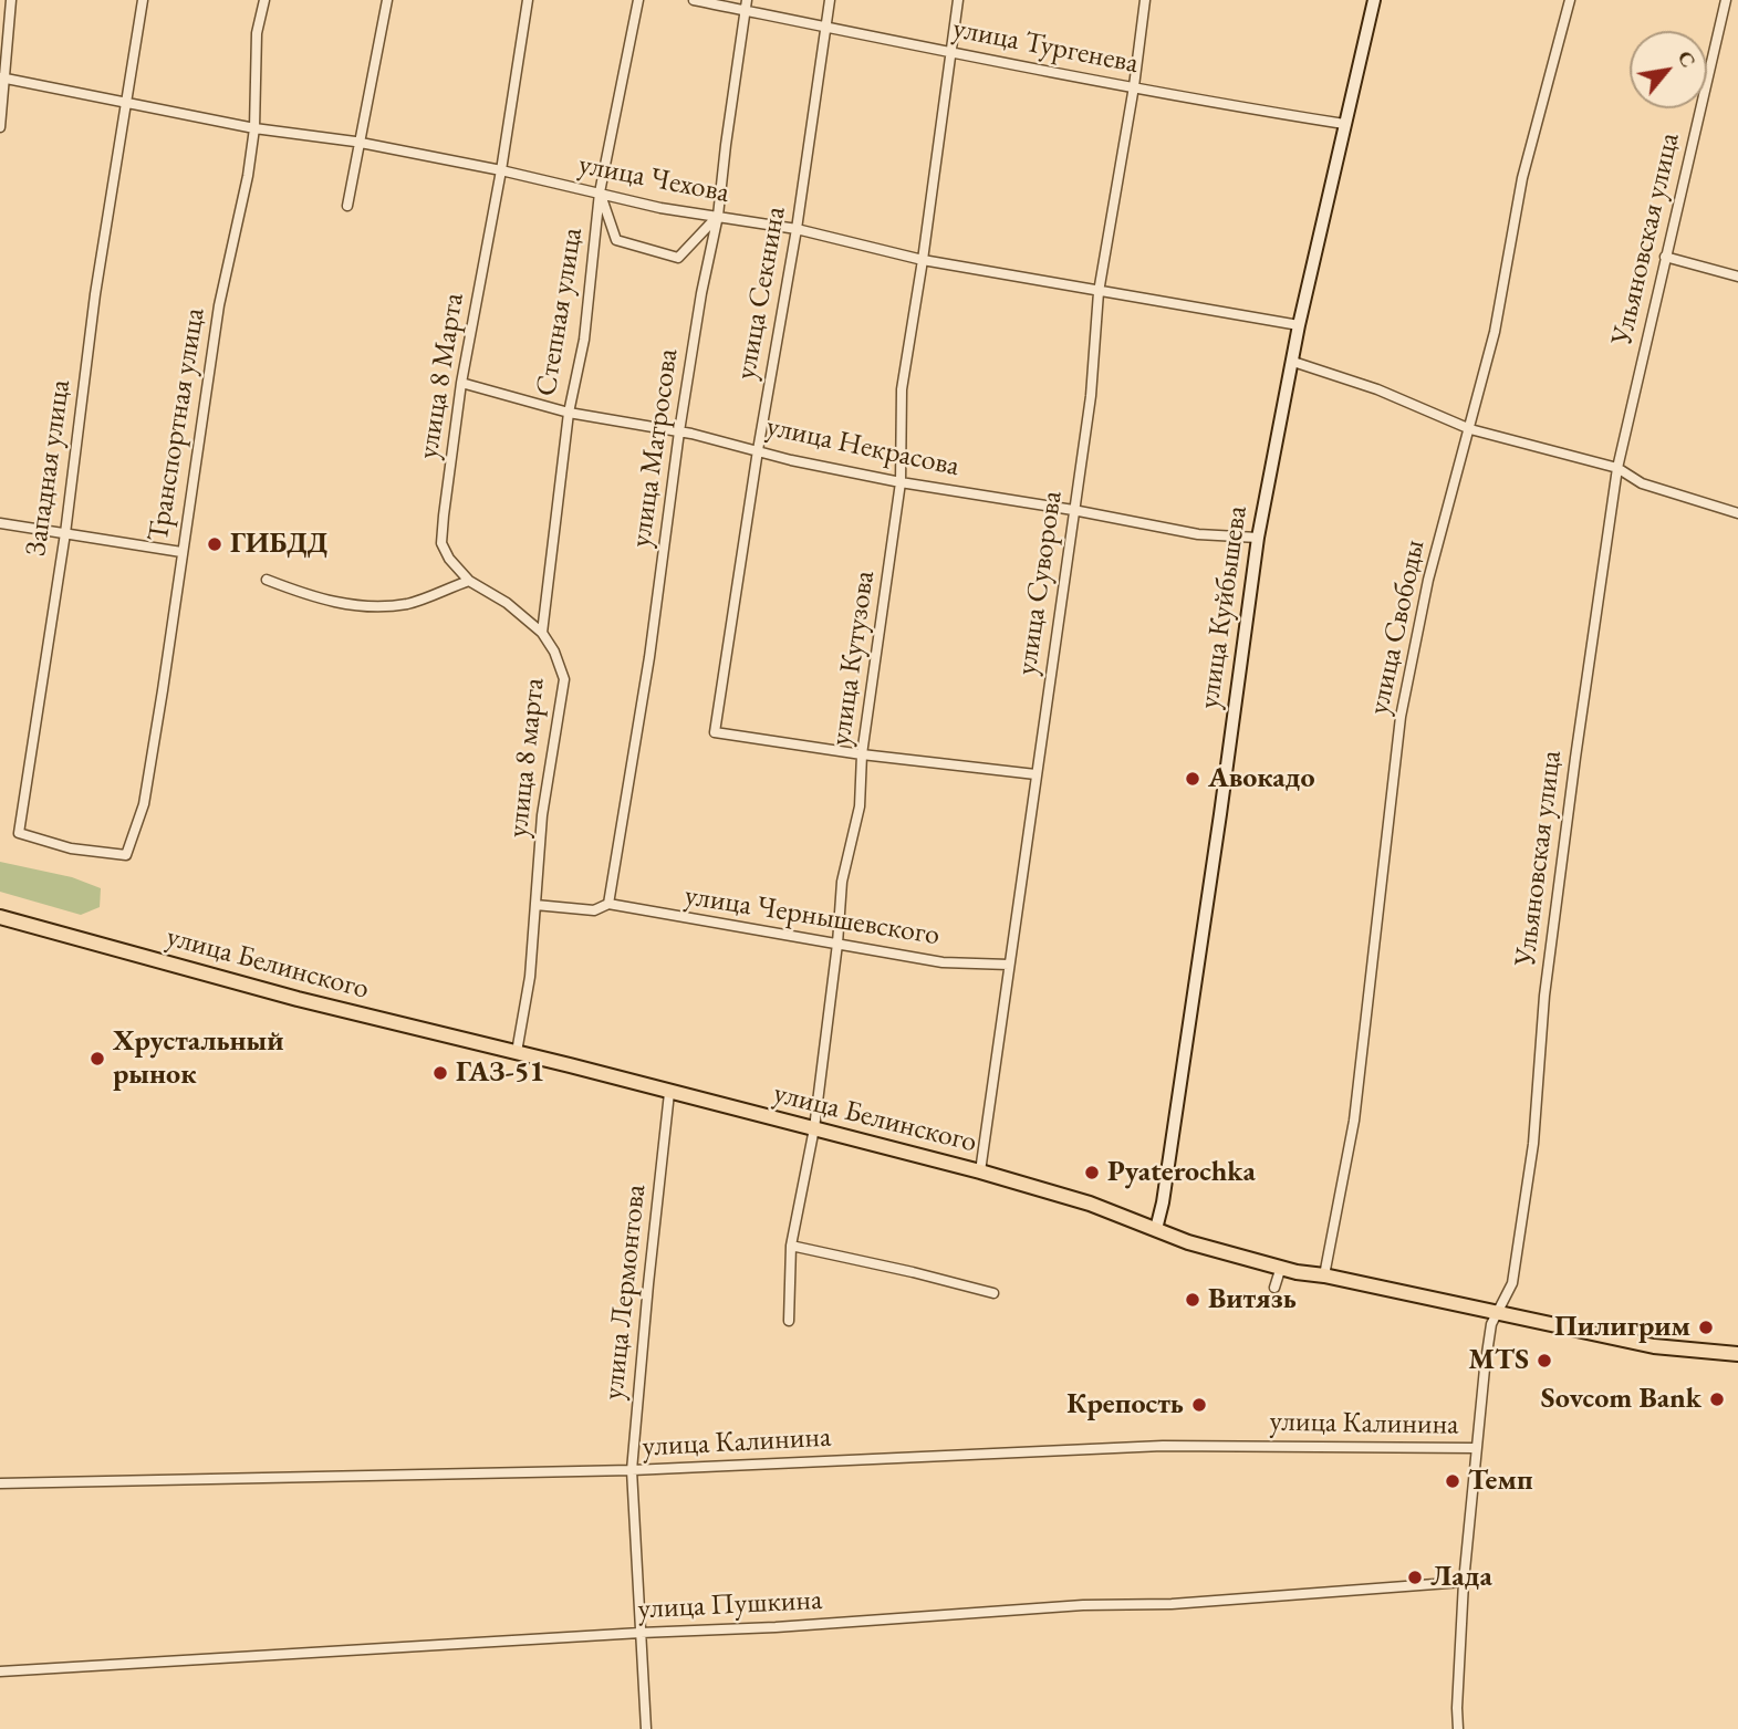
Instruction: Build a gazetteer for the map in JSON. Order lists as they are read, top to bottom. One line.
{"streets":{"main road":["улица Куйбышева","улица Белинского"],"street":["улица Тургенева","улица Чехова","Ульяновская улица","улица Секнина","Степная улица","улица 8 Марта","Транспортная улица","улица Некрасова","улица Матросова","Западная улица","улица Суворова","улица Свободы","улица Кутузова","улица 8 марта","улица Чернышевского","улица Лермонтова","улица Калинина","улица Пушкина"]},"crossings":[["улица Тургенева","улица Секнина"],["улица Тургенева","улица Матросова"],["улица Тургенева","улица Суворова"],["улица Тургенева","улица Куйбышева"],["улица Тургенева","улица Кутузова"],["улица Чехова","улица Секнина"],["улица Чехова","Степная улица"],["улица Чехова","улица 8 Марта"],["улица Чехова","Транспортная улица"],["улица Чехова","улица Матросова"],["улица Чехова","Западная улица"],["улица Чехова","улица Суворова"],["улица Чехова","улица Куйбышева"],["улица Чехова","улица Кутузова"],["Ульяновская улица","улица Белинского"],["Ульяновская улица","улица Калинина"],["Ульяновская улица","улица Пушкина"],["улица Секнина","улица Некрасова"],["улица Секнина","улица Кутузова"],["Степная улица","улица Некрасова"],["Степная улица","улица 8 марта"],["улица 8 Марта","улица Некрасова"],["улица 8 Марта","улица 8 марта"],["Транспортная улица","Западная улица"],["улица Некрасова","улица Матросова"],["улица Некрасова","улица Суворова"],["улица Некрасова","улица Куйбышева"],["улица Некрасова","улица Кутузова"],["улица Матросова","улица Чернышевского"],["улица Суворова","улица Чернышевского"],["улица Суворова","улица Белинского"],["улица Куйбышева","улица Белинского"],["улица Свободы","улица Белинского"],["улица Кутузова","улица Чернышевского"],["улица Кутузова","улица Белинского"],["улица 8 марта","улица Чернышевского"],["улица 8 марта","улица Белинского"],["улица Белинского","улица Лермонтова"],["улица Лермонтова","улица Калинина"],["улица Лермонтова","улица Пушкина"]],"places":["ГИБДД","Авокадо","Хрустальный рынок","ГАЗ-51","Pyaterochka","Витязь","Пилигрим","MTS","Sovcom Bank","Крепость","Темп","Лада"],"north":"top right"}
